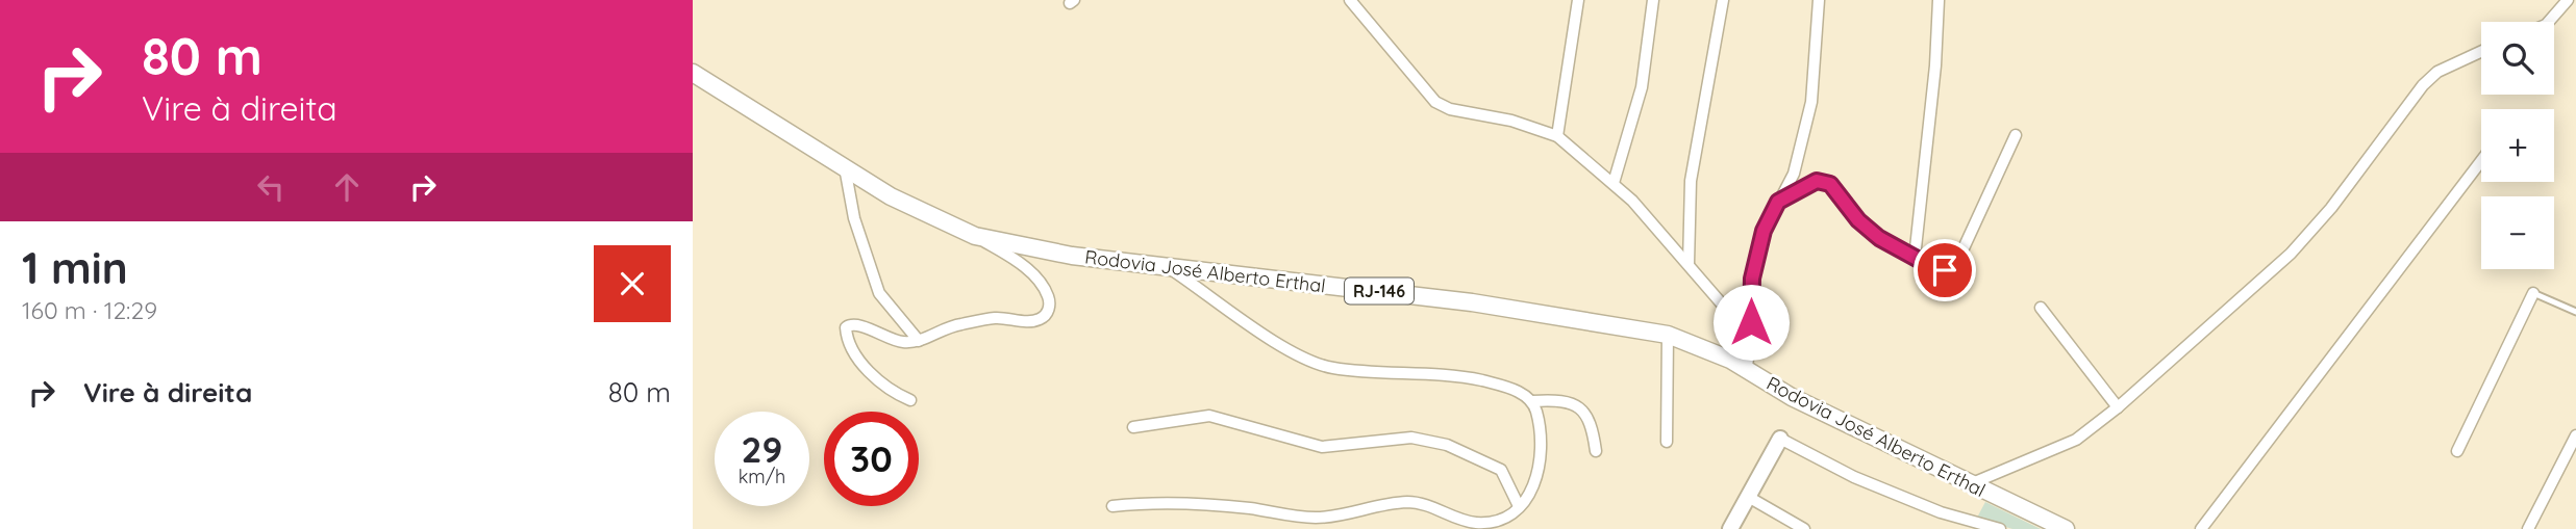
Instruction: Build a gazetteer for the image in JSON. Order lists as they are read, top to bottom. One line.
{"streets":{"main road":["Rodovia José Alberto Erthal","RJ-146"]},"page":{"turn":["80 m","Vire à direita"],"map_buttons":["+","−"],"heading":["1 min","160 m · 12:29"],"list":[{"name":"Vire à direita","value":"80 m"}],"speed":"29 km/h","limit":"30"}}
